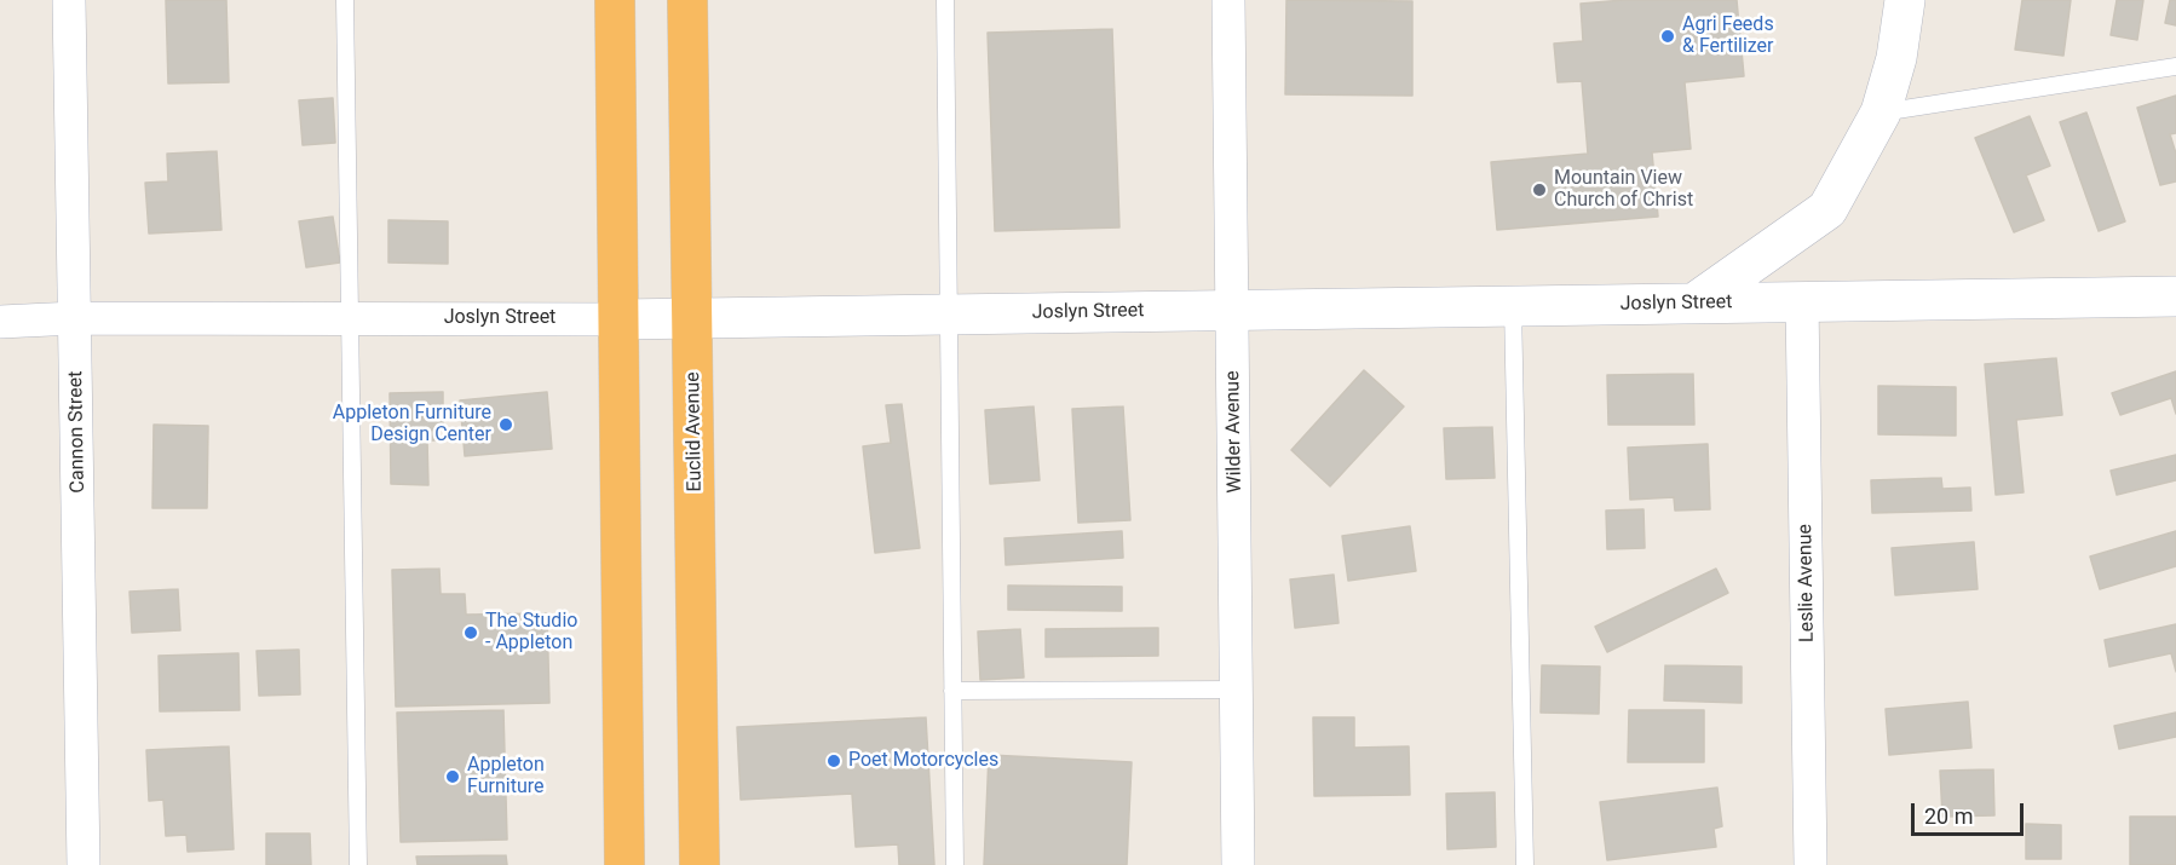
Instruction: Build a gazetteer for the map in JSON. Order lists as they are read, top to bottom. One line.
{"streets":{"highway":["Euclid Avenue"],"street":["Joslyn Street","Cannon Street","Wilder Avenue","Leslie Avenue"]},"crossings":[["Joslyn Street","Cannon Street"],["Joslyn Street","Euclid Avenue"],["Joslyn Street","Wilder Avenue"],["Joslyn Street","Leslie Avenue"]],"places":["Agri Feeds & Fertilizer","Mountain View Church of Christ","Appleton Furniture Design Center","The Studio - Appleton","Poet Motorcycles","Appleton Furniture"],"scale_bar":"20 m"}
